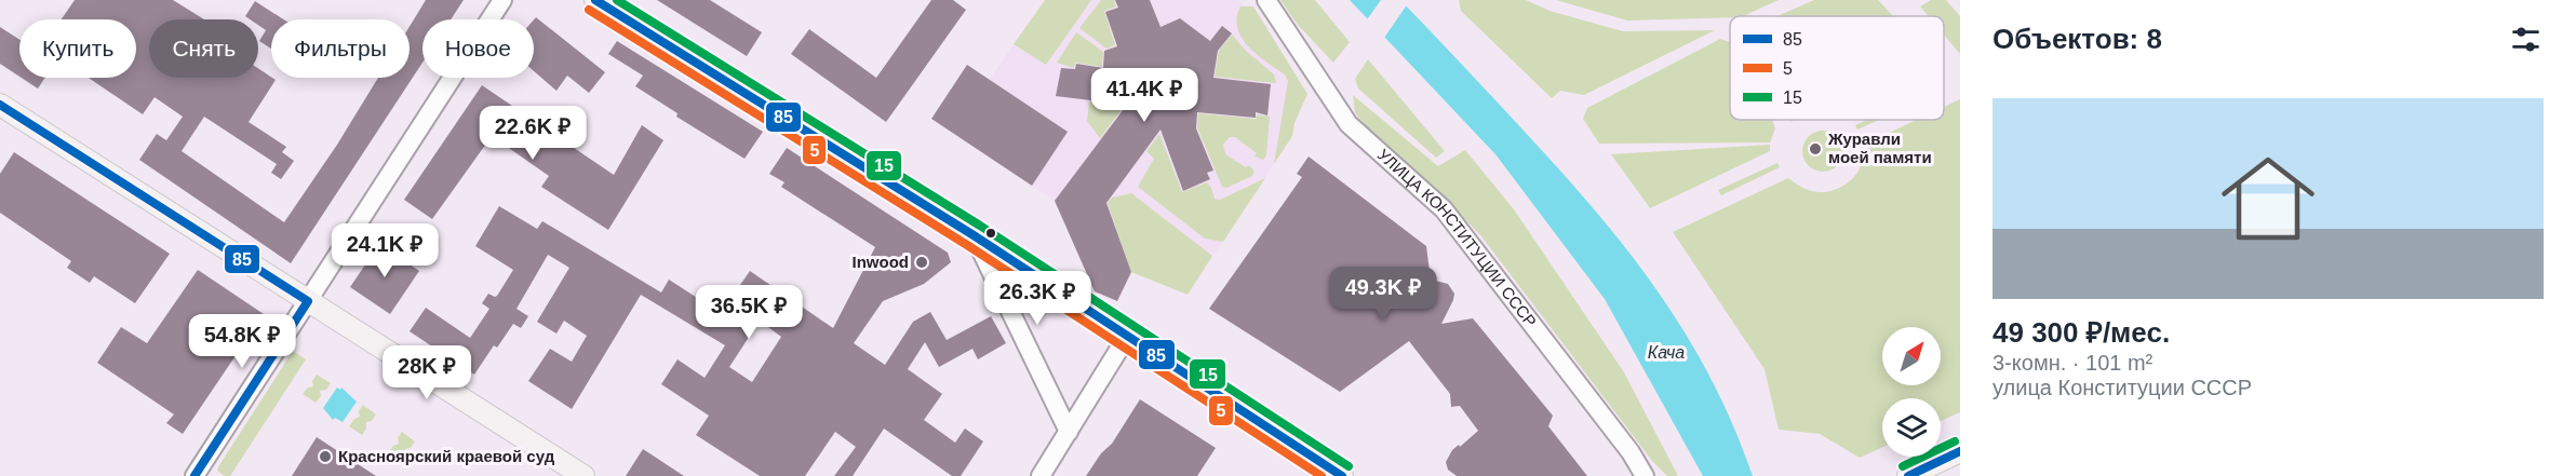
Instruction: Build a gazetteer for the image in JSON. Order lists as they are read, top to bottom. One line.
{"streets":{"street":["УЛИЦА КОНСТИТУЦИИ СССР"]},"water":["Кача"],"places":["Журавли моей памяти","Inwood","Красноярский краевой суд"],"lines":["transit line 85","transit line 15","transit line 5"],"legend":["85","5","15"],"north":"top right","page":{"heading":"Объектов: 8","chip":["Купить","Снять","Фильтры","Новое"],"price":["41.4K ₽","22.6K ₽","24.1K ₽","49.3K ₽","26.3K ₽","36.5K ₽","54.8K ₽","28K ₽"],"list":[{"name":"49 300 ₽/мес.","note":"3-комн. · 101 m² · улица Конституции СССР"}]}}
